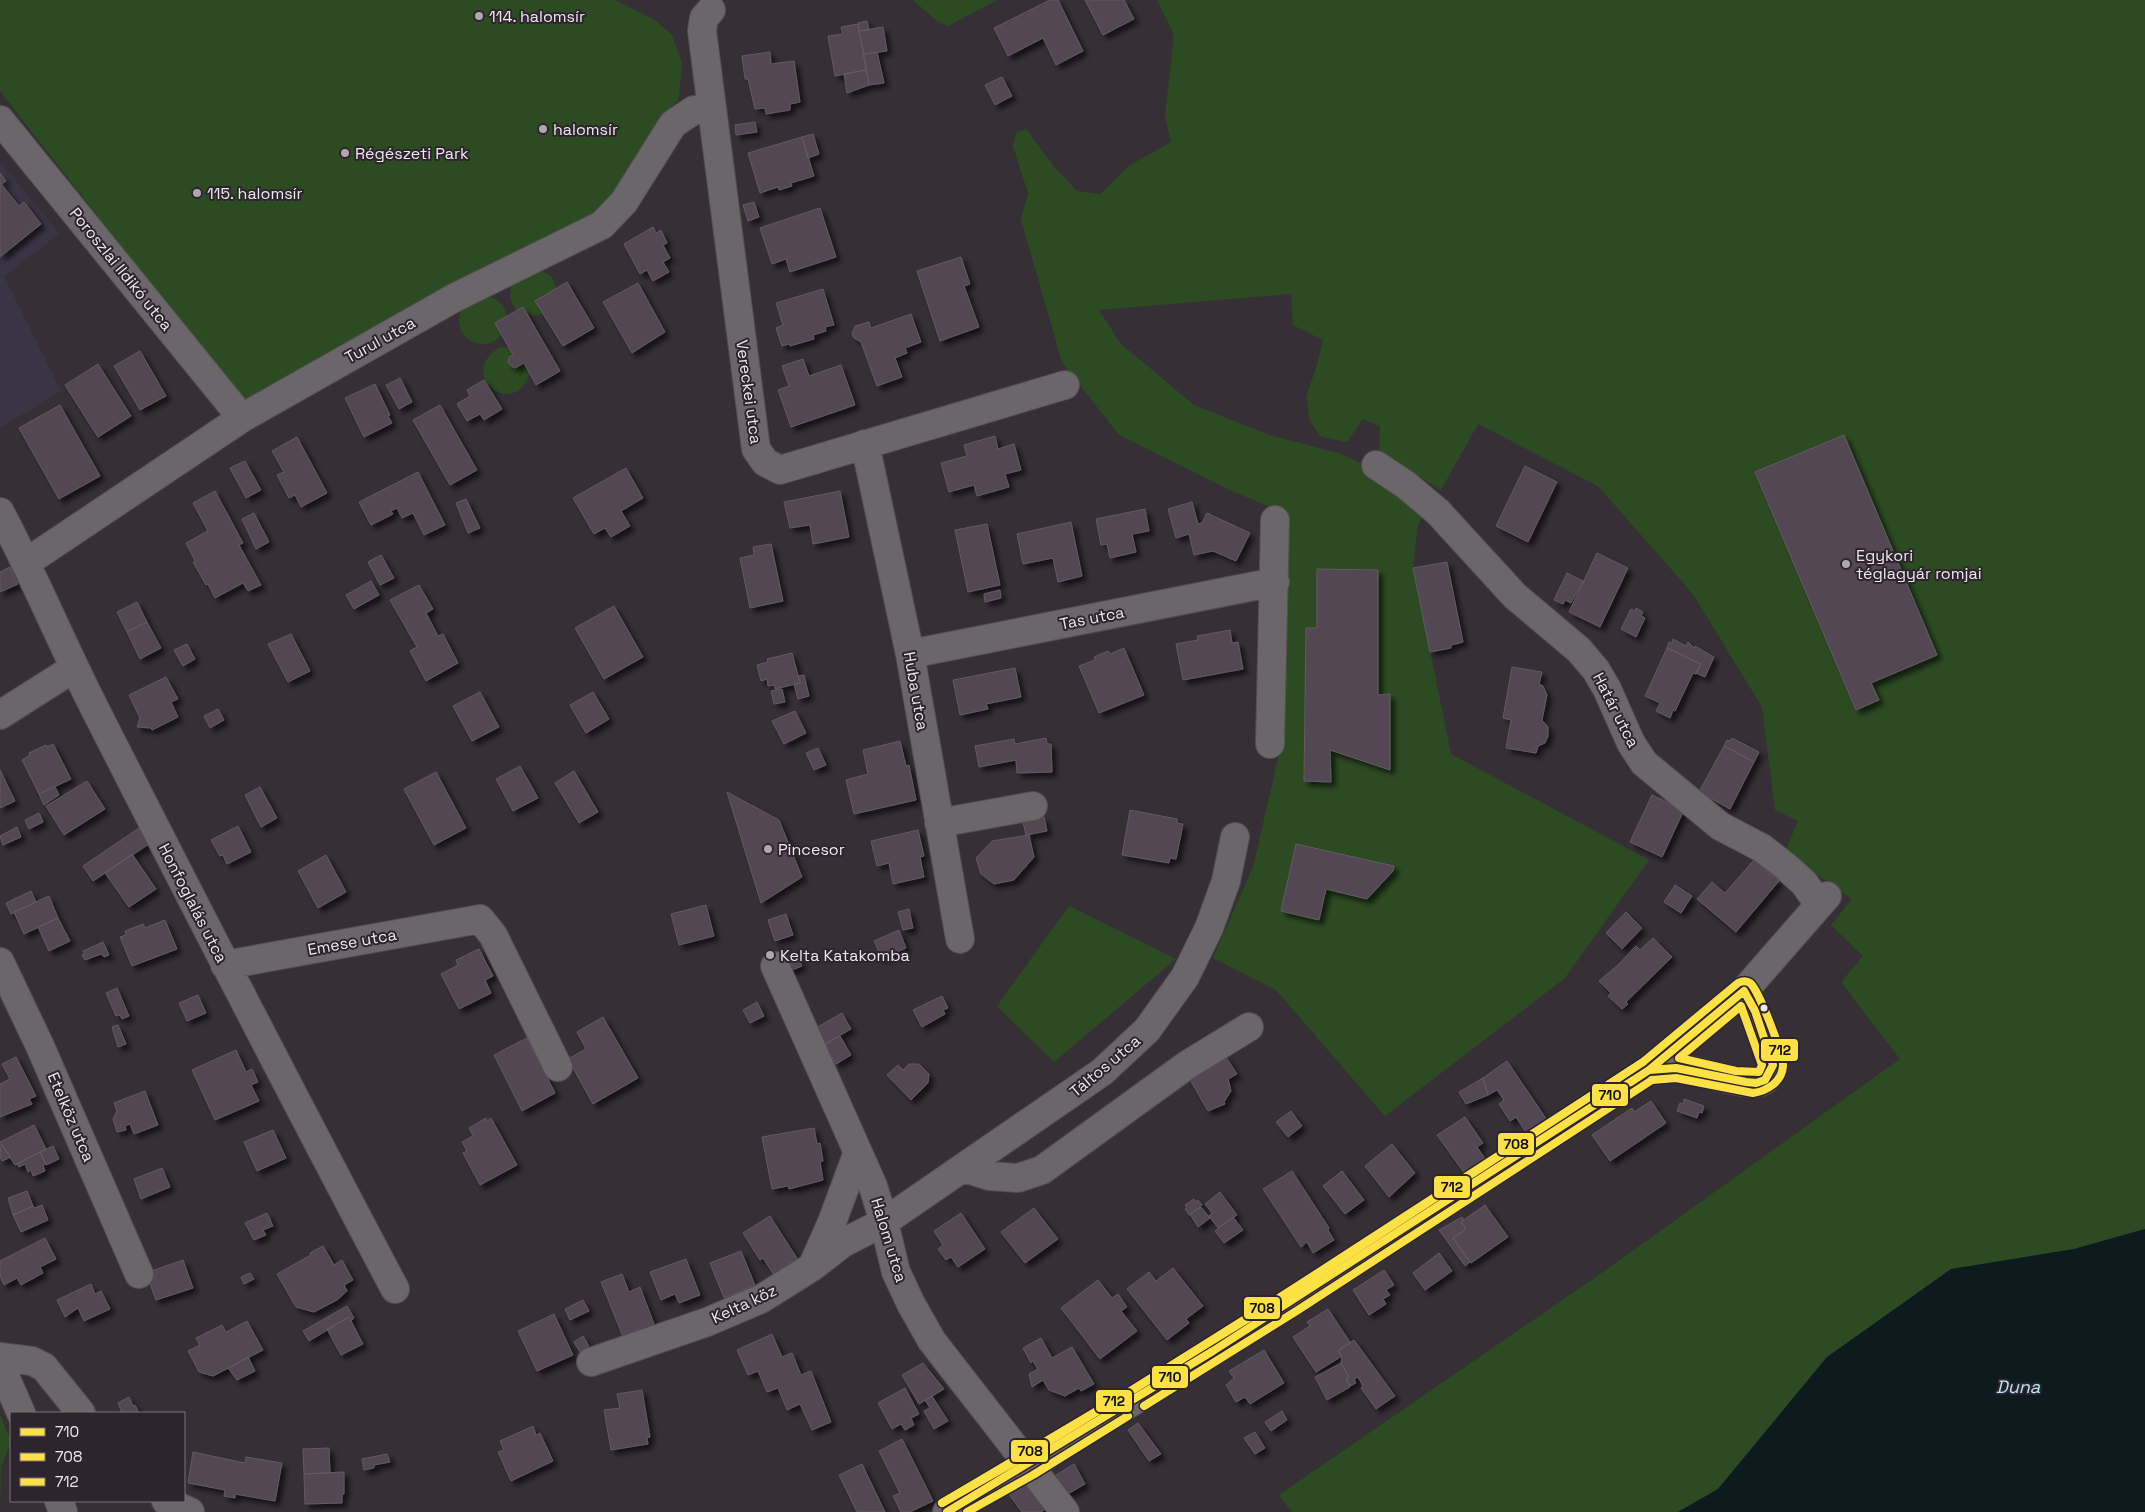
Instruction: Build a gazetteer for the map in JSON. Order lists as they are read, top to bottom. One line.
{"streets":{"street":["Poroszlai Ildikó utca","Turul utca","Vereckei utca","Tas utca","Huba utca","Határ utca","Honfoglalás utca","Emese utca","Táltos utca","Etelköz utca","Halom utca","Kelta köz"]},"crossings":[["Poroszlai Ildikó utca","Turul utca"],["Turul utca","Vereckei utca"],["Turul utca","Honfoglalás utca"],["Vereckei utca","Huba utca"],["Tas utca","Huba utca"],["Honfoglalás utca","Emese utca"],["Táltos utca","Halom utca"],["Táltos utca","Kelta köz"],["Halom utca","Kelta köz"]],"water":["Duna"],"places":["114. halomsír","halomsír","Régészeti Park","115. halomsír","Egykori téglagyár romjai","Pincesor","Kelta Katakomba"],"lines":["transit line 712","transit line 710","transit line 708"],"legend":["710","708","712"]}
